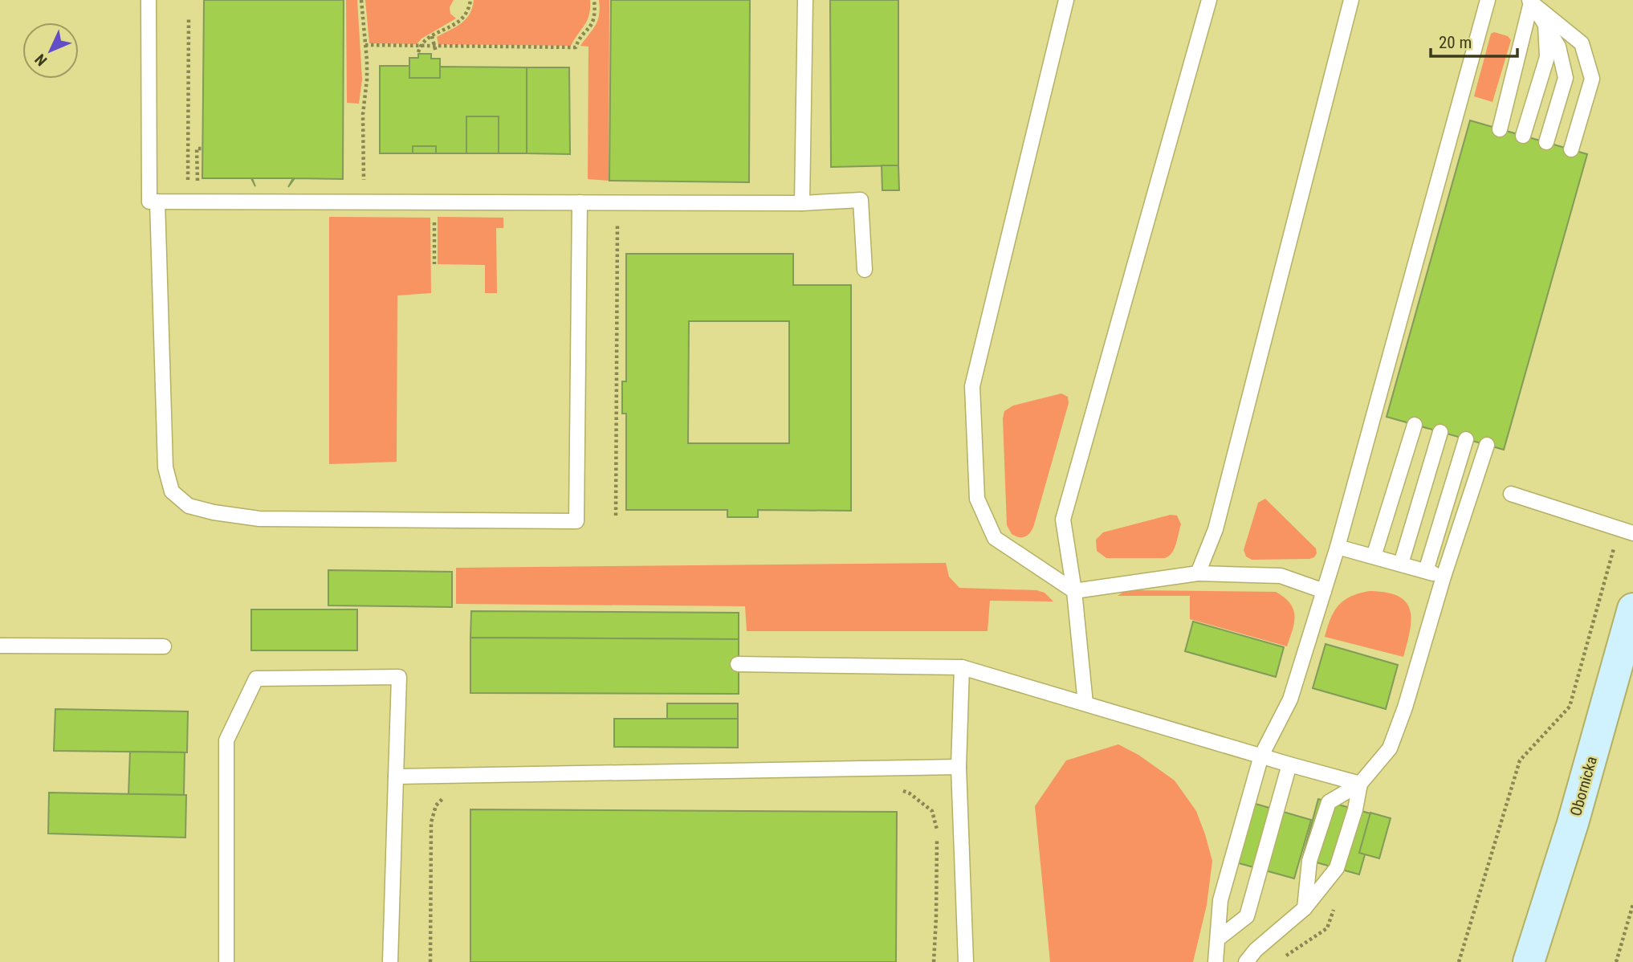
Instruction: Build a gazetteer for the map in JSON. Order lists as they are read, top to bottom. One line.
{"streets":{"main road":["Obornicka"]},"scale_bar":"20 m","north":"bottom left"}
